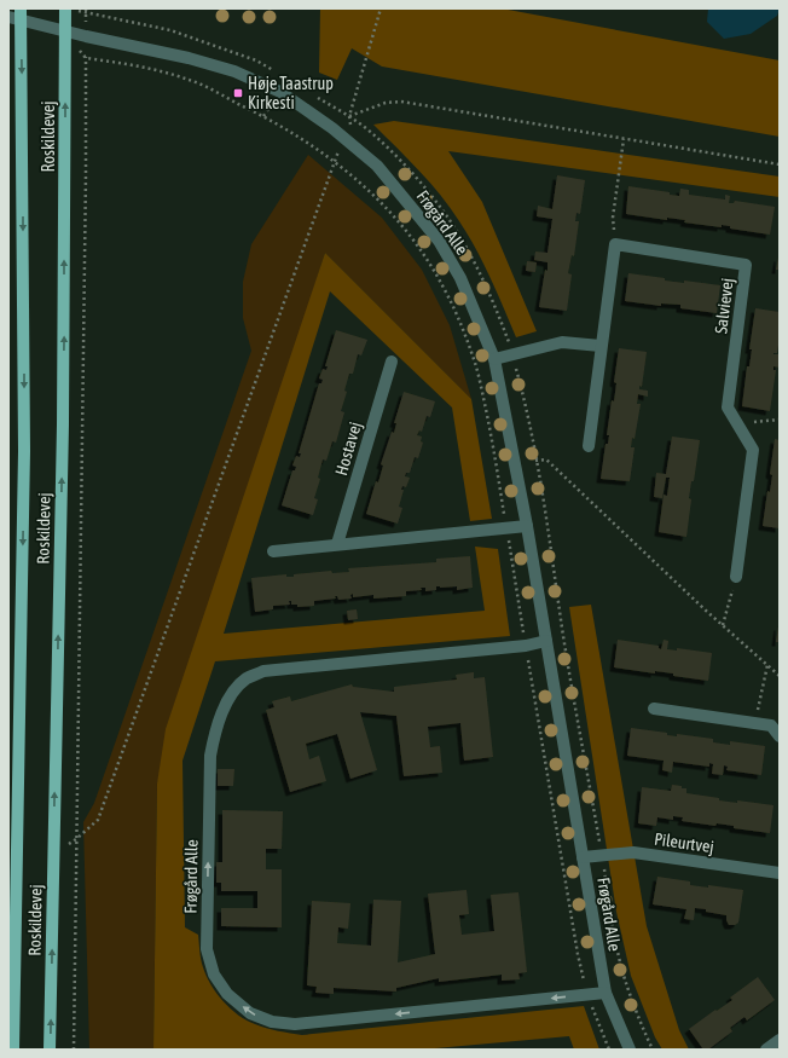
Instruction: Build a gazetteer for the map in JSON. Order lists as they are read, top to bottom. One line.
{"streets":{"main road":["Roskildevej"],"street":["Frøgård Alle","Salvievej","Hostavej","Pileurtvej"]},"crossings":[["Roskildevej","Frøgård Alle"],["Frøgård Alle","Pileurtvej"]],"places":{"transit":["Høje Taastrup Kirkesti"]}}
